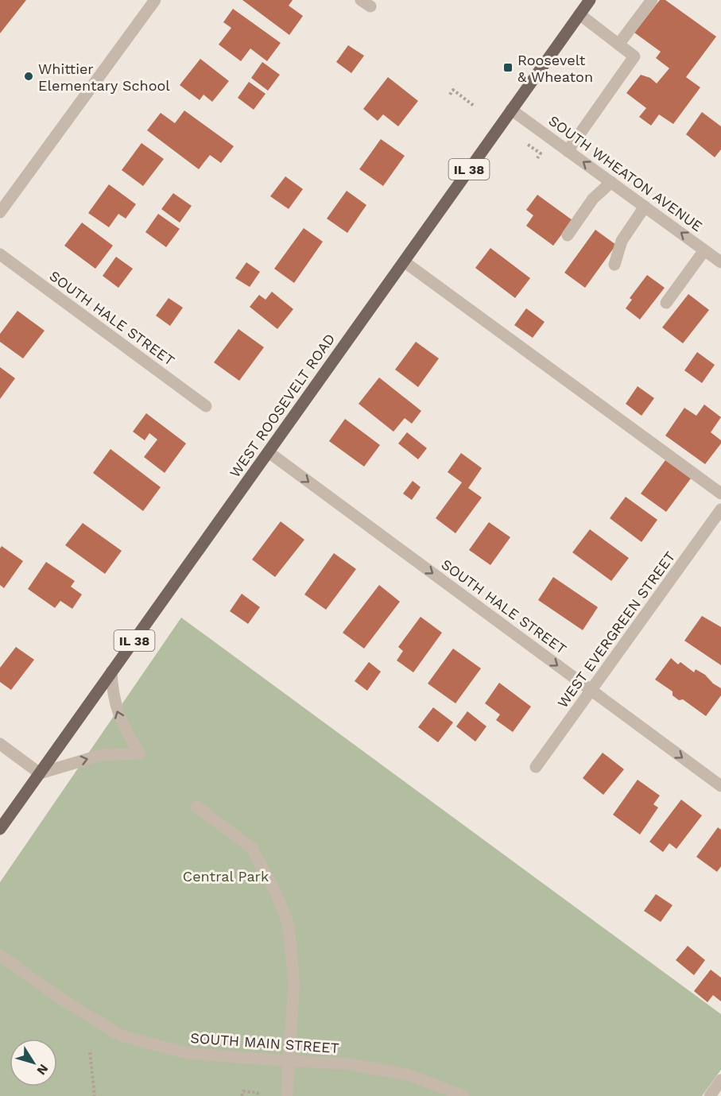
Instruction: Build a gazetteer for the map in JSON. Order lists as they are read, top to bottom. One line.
{"streets":{"main road":["IL 38","WEST ROOSEVELT ROAD"],"street":["SOUTH WHEATON AVENUE","SOUTH HALE STREET","WEST EVERGREEN STREET","SOUTH MAIN STREET"]},"crossings":[["SOUTH WHEATON AVENUE","WEST ROOSEVELT ROAD"],["SOUTH HALE STREET","WEST ROOSEVELT ROAD"],["SOUTH HALE STREET","WEST EVERGREEN STREET"]],"one_way":["SOUTH WHEATON AVENUE","SOUTH HALE STREET"],"parks":["Central Park"],"places":{"transit":["Roosevelt & Wheaton"],"other":["Whittier Elementary School"]},"north":"bottom right"}
